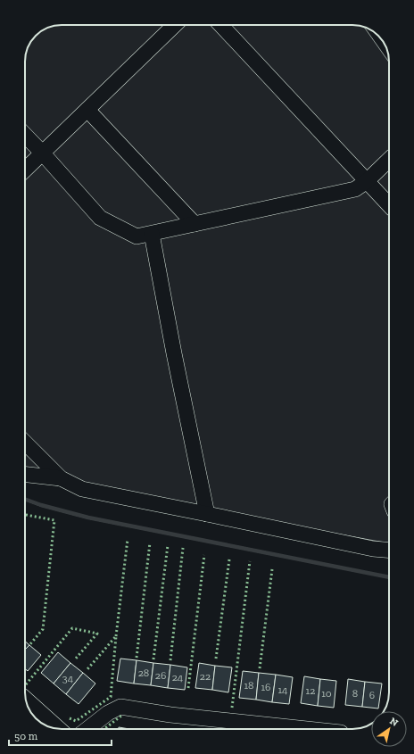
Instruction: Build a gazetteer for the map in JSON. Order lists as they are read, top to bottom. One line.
{"house_numbers":["28","26","22","24","34","18","16","14","12","10","8","6"],"scale_bar":"50 m","north":"top right"}
